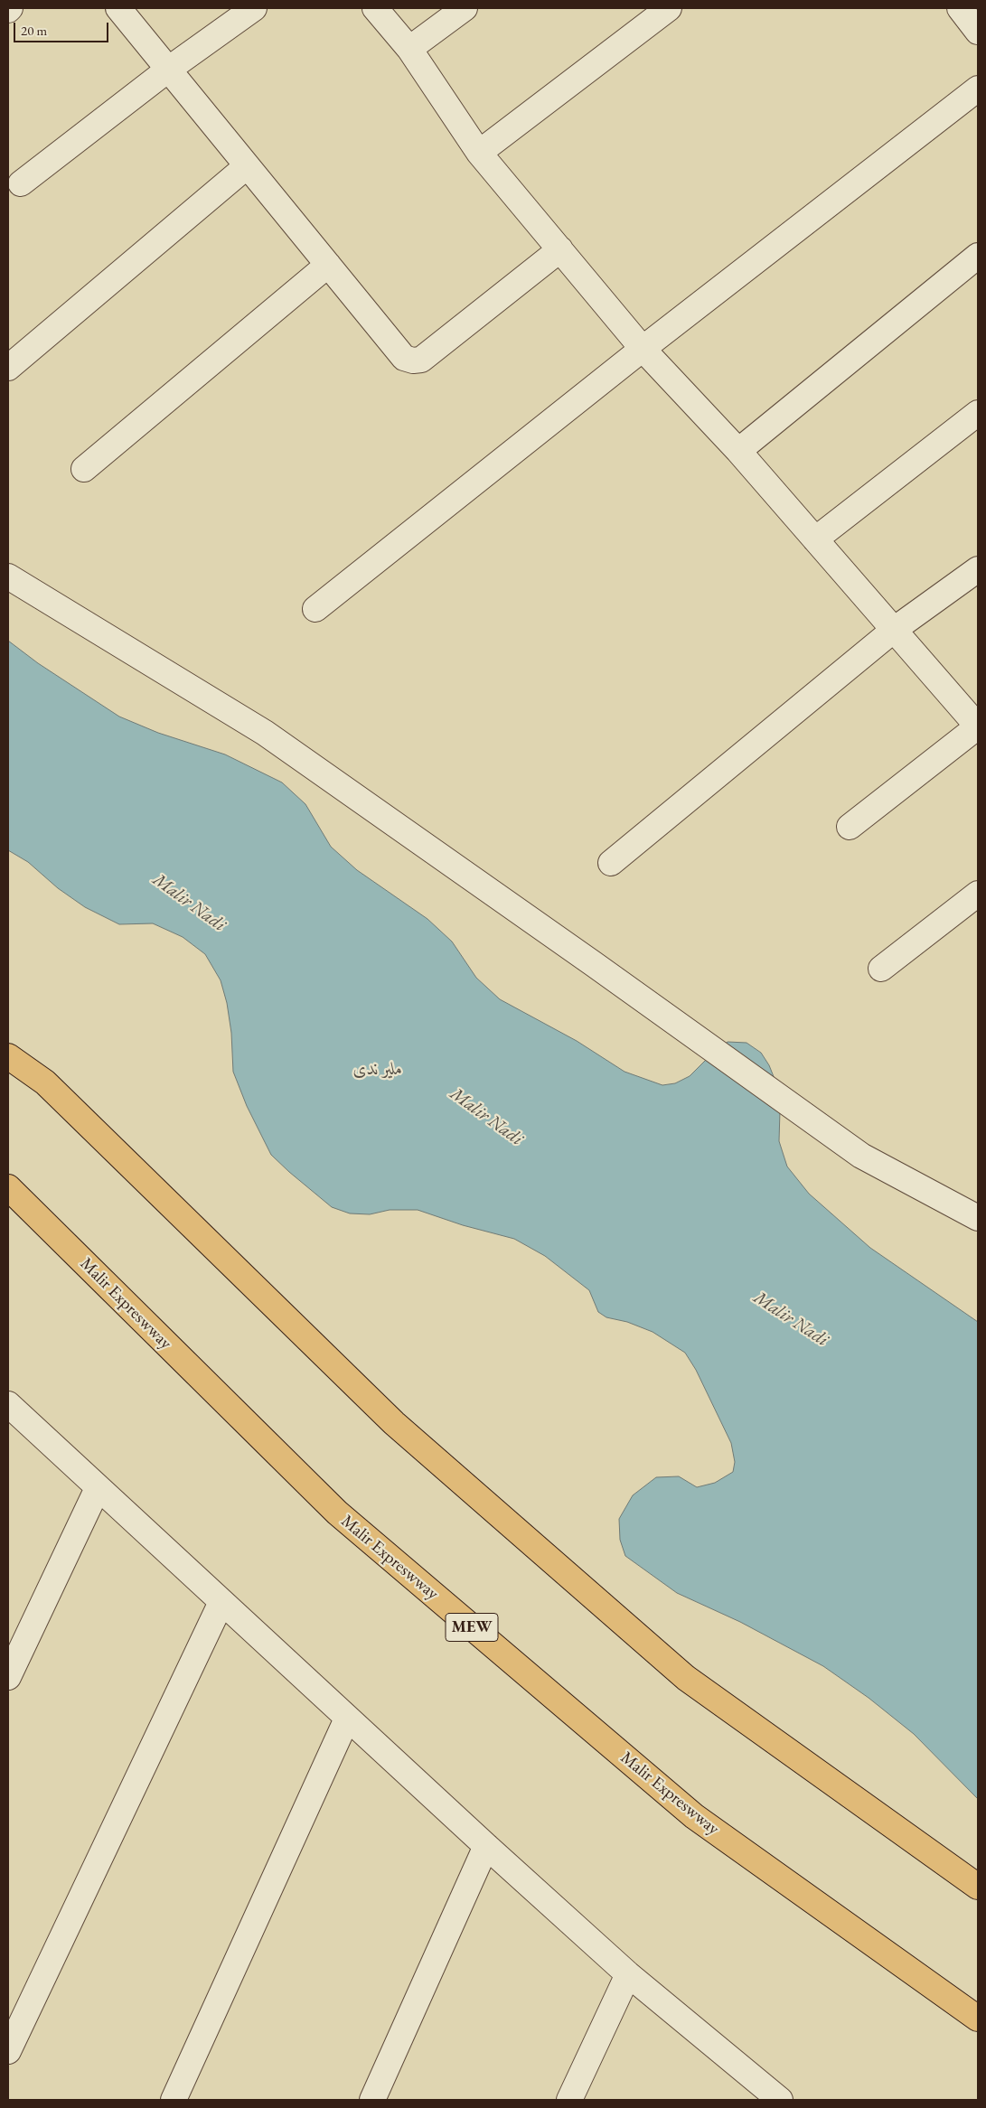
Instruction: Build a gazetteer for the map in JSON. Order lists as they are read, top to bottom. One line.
{"streets":{"highway":["Malir Expreswway","MEW"]},"water":["Malir Nadi","ملیر ندی"],"scale_bar":"20 m"}
